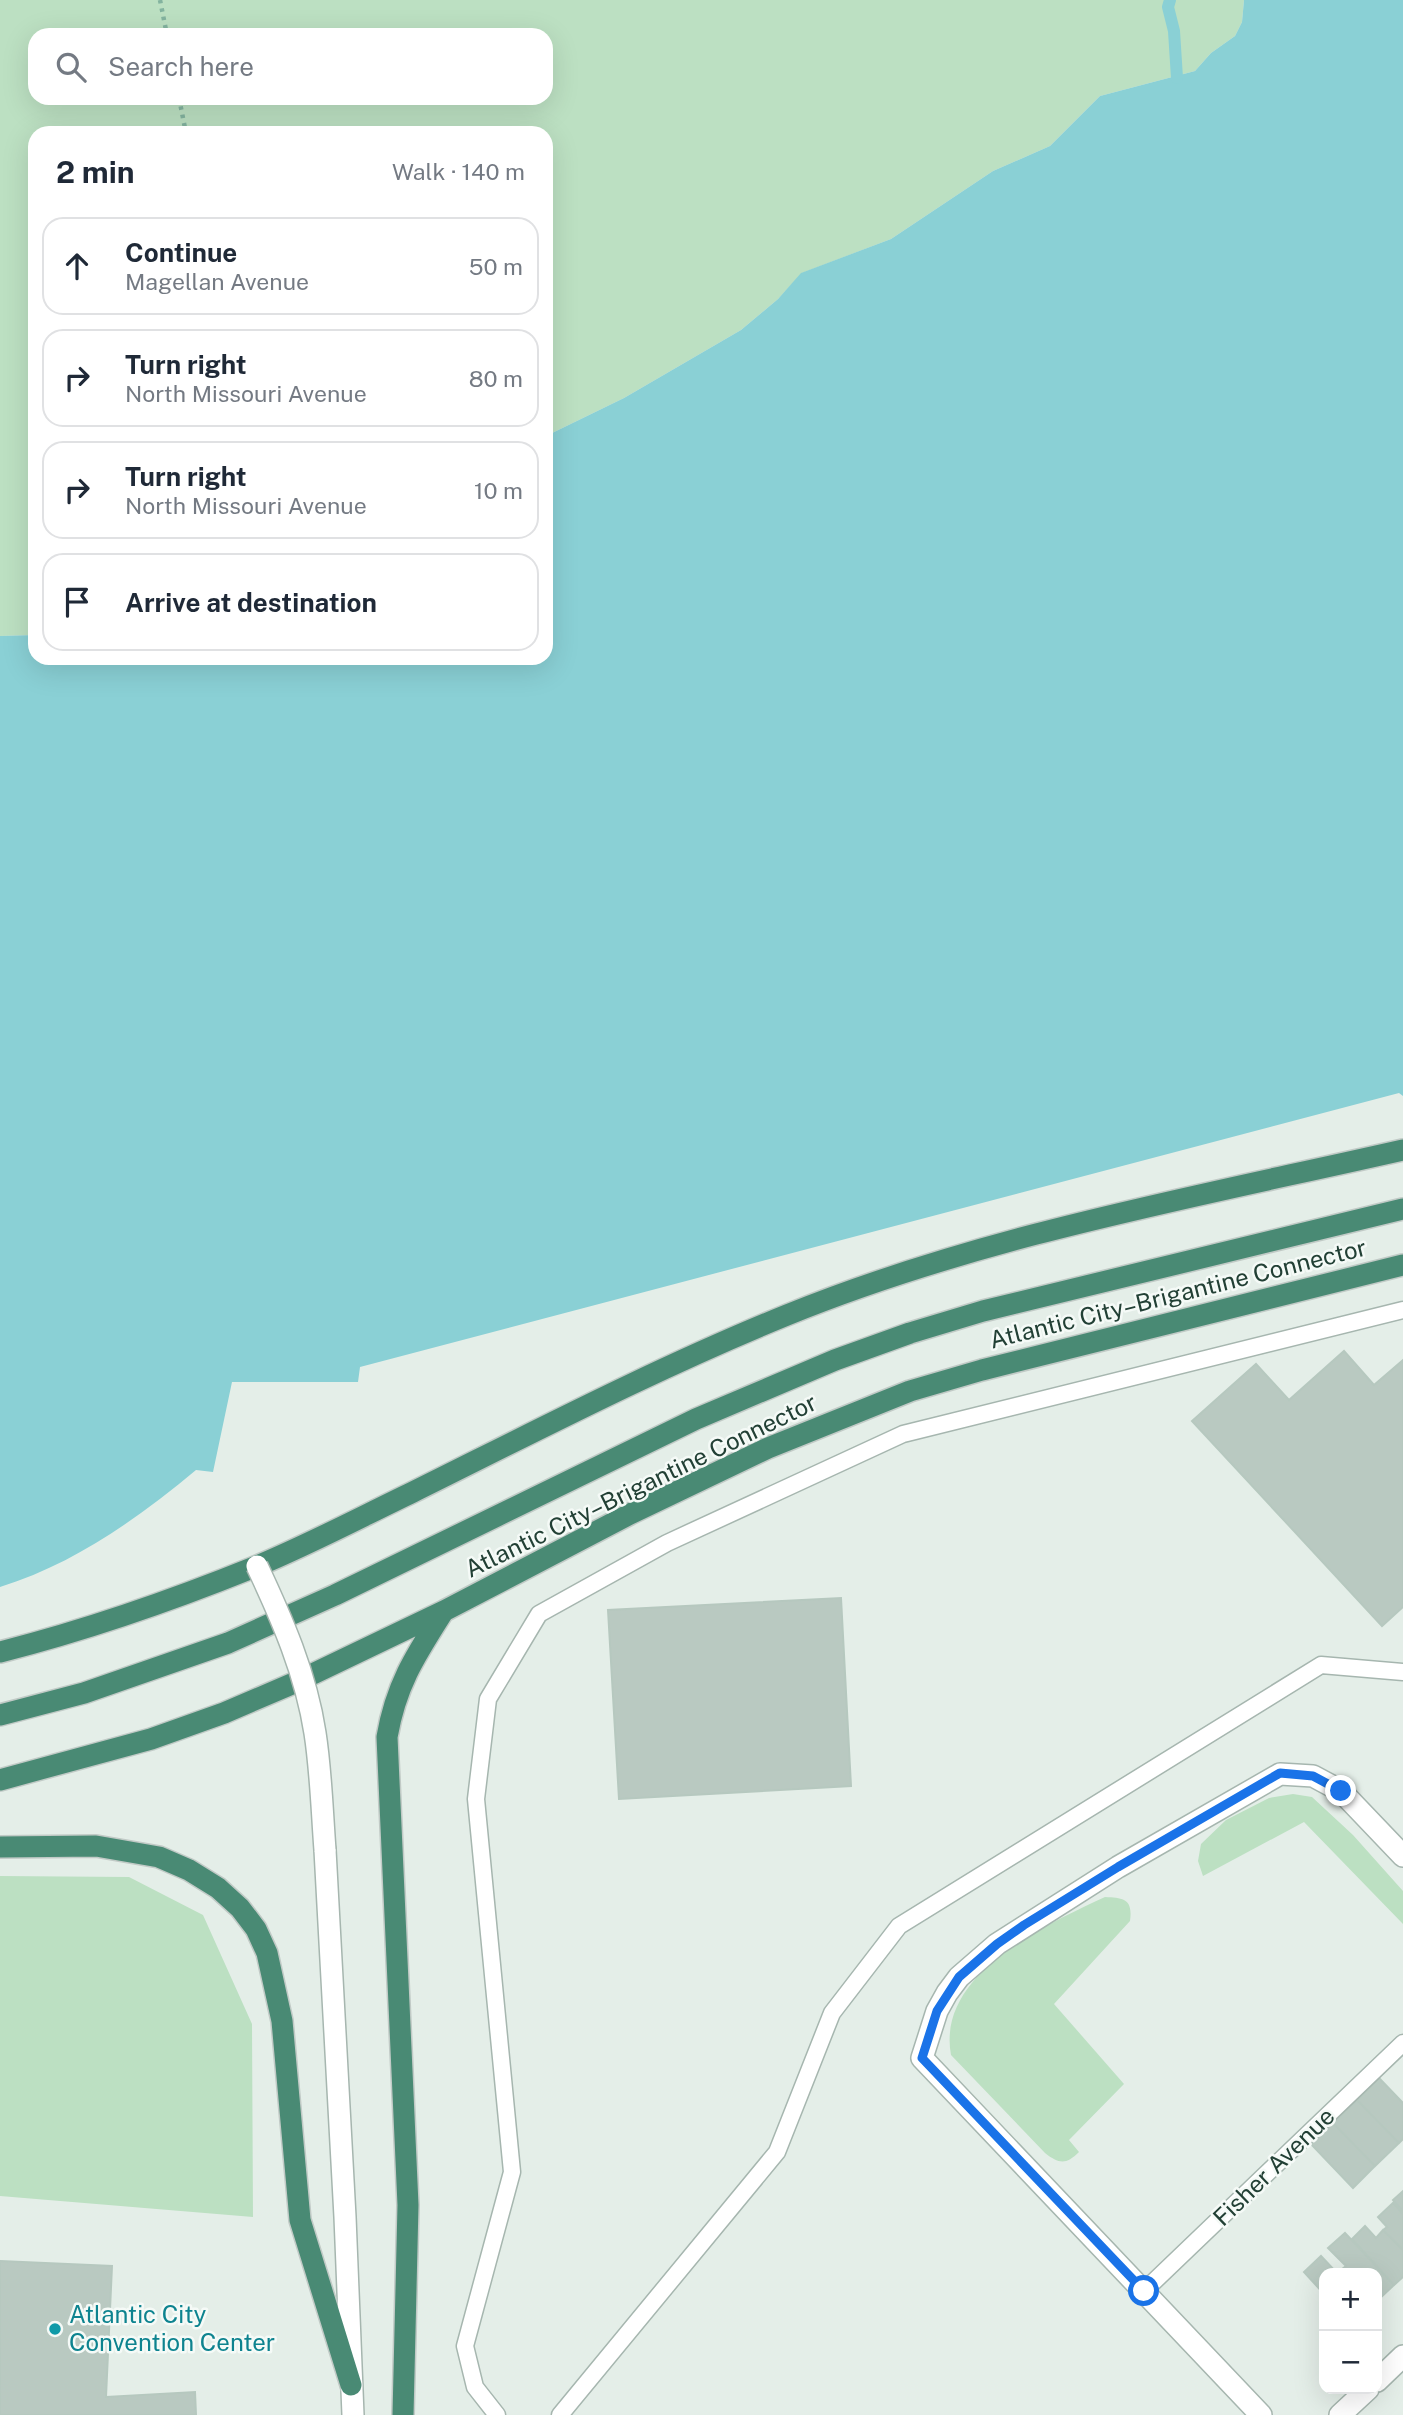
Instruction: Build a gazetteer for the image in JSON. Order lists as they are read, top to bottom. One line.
{"streets":{"highway":["Atlantic City–Brigantine Connector"],"lane":["Fisher Avenue"]},"places":["Atlantic City Convention Center"],"page":{"search":"Search here","heading":["2 min","Walk · 140 m"],"list":[["Continue","Magellan Avenue","50 m"],["Turn right","North Missouri Avenue","80 m"],["Turn right","North Missouri Avenue","10 m"],"Arrive at destination"],"map_buttons":["+","−"]}}
